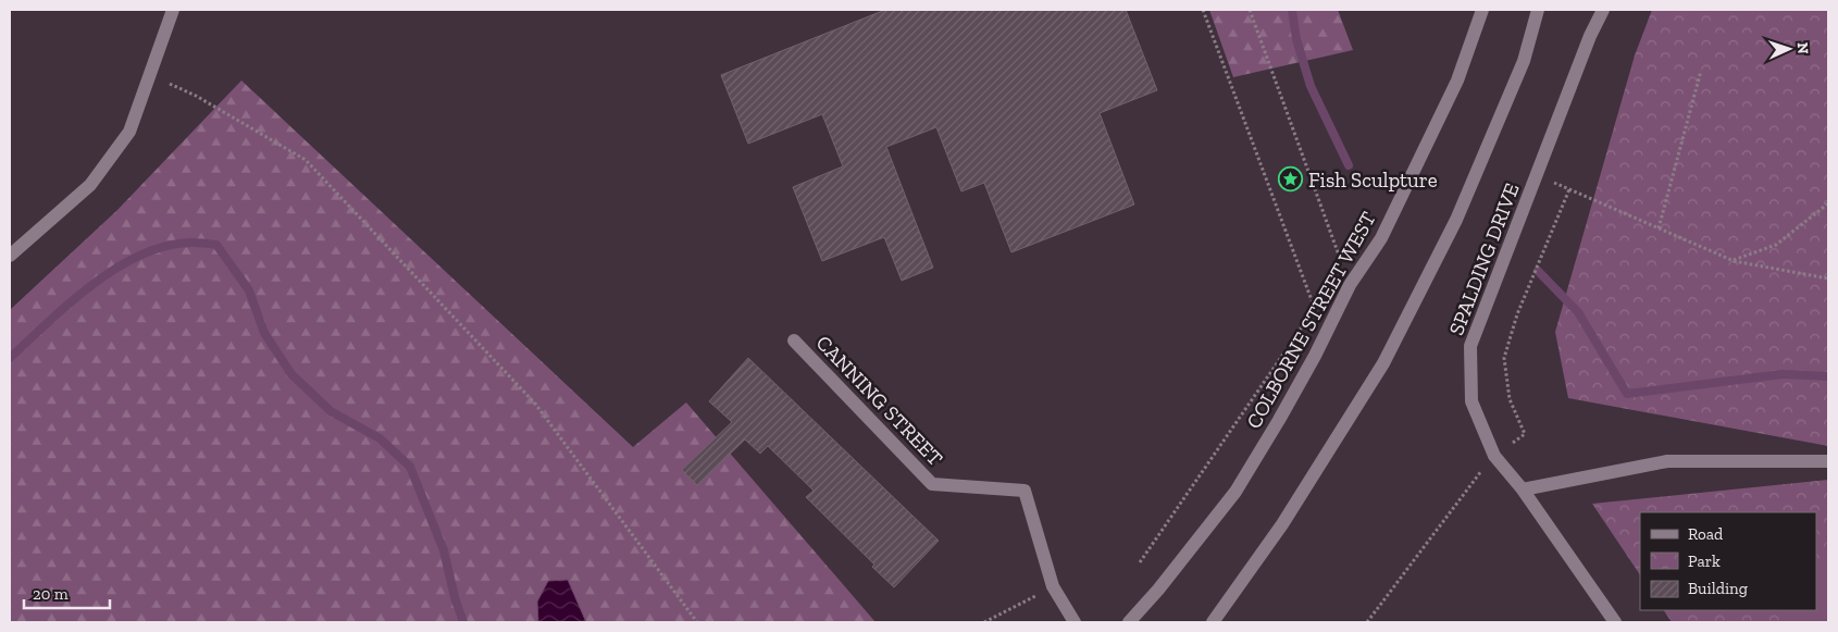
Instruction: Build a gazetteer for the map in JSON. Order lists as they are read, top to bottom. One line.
{"streets":{"street":["SPALDING DRIVE","COLBORNE STREET WEST","CANNING STREET"]},"places":{"place":["Fish Sculpture"]},"legend":["Road","Park","Building"],"scale_bar":"20 m","north":"right"}
